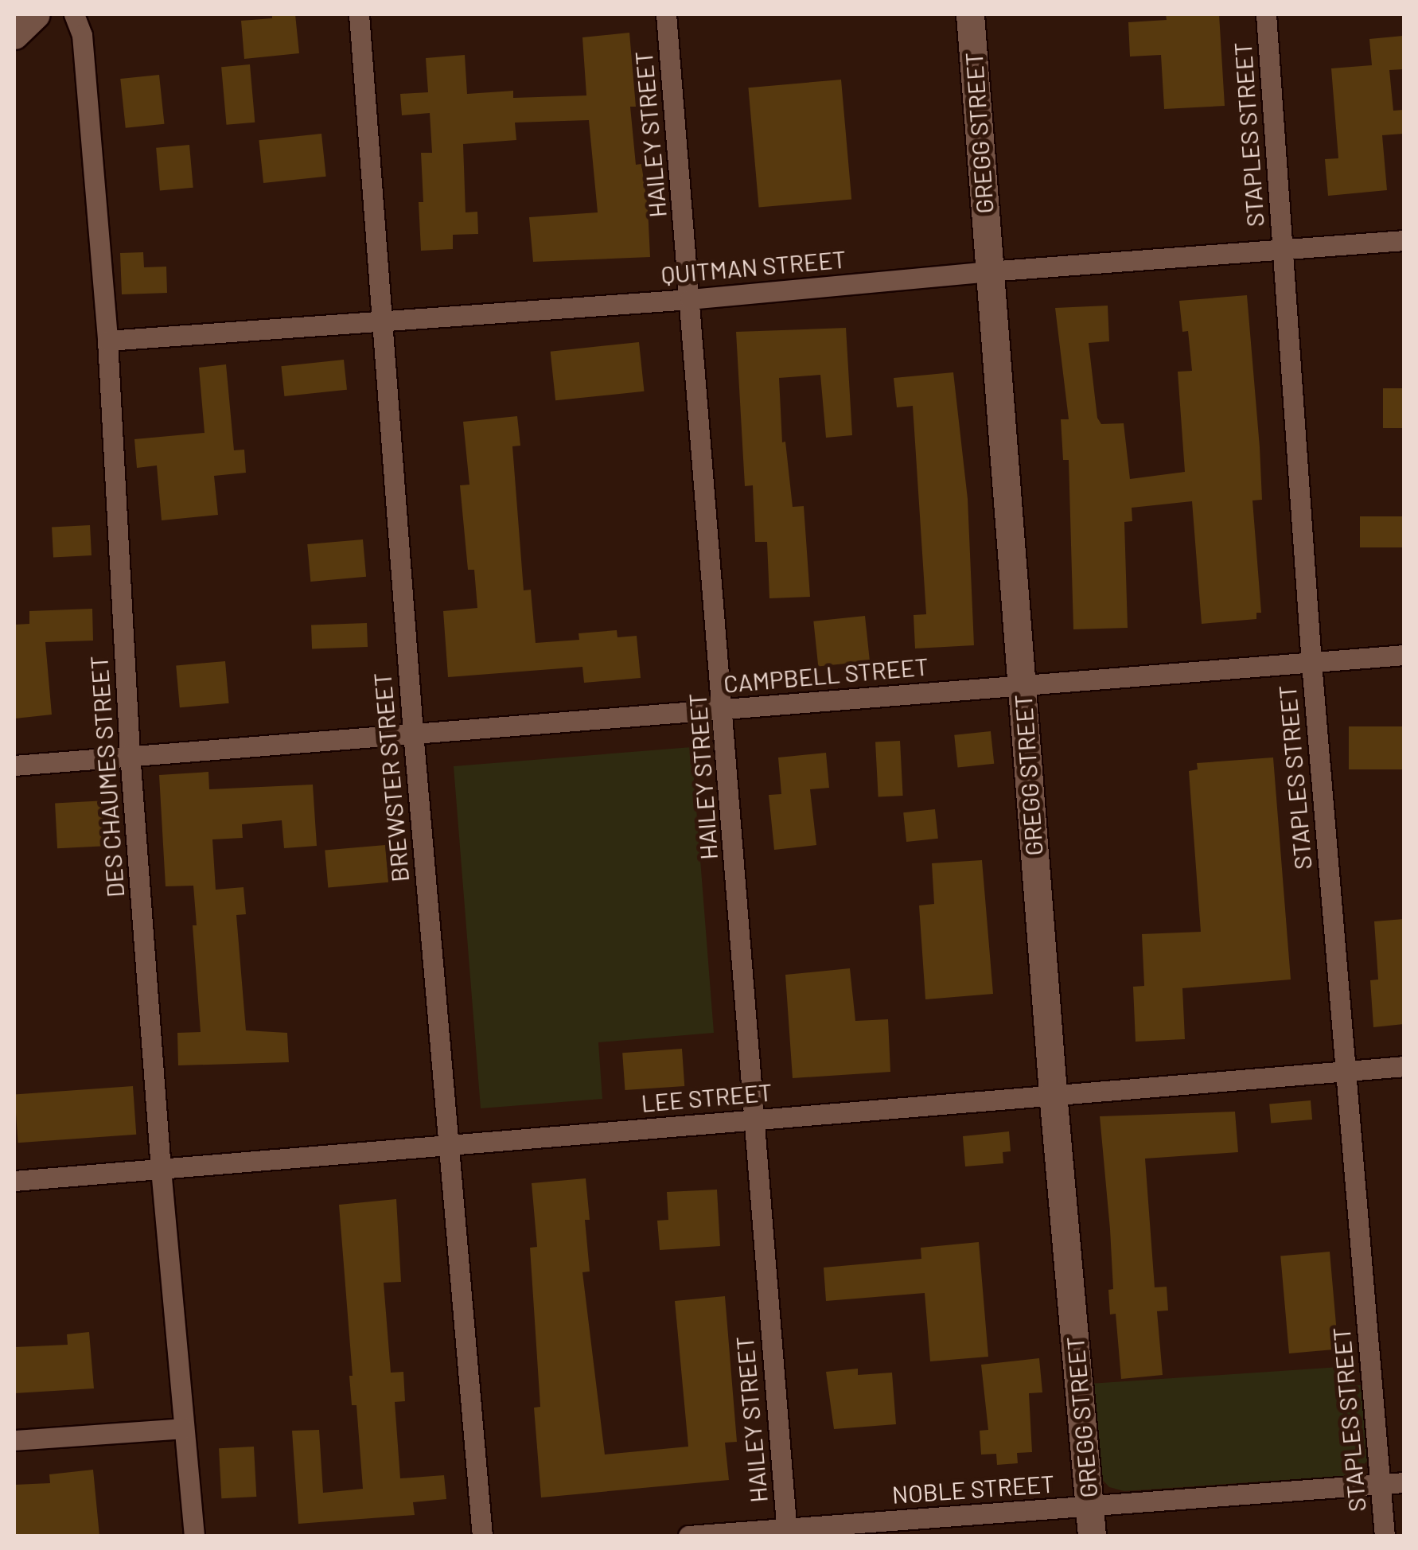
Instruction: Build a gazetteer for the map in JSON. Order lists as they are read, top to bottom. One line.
{"streets":{"street":["GREGG STREET","HAILEY STREET","STAPLES STREET","QUITMAN STREET","CAMPBELL STREET","DES CHAUMES STREET","BREWSTER STREET","LEE STREET","NOBLE STREET"]},"crossings":[["GREGG STREET","QUITMAN STREET"],["GREGG STREET","CAMPBELL STREET"],["GREGG STREET","LEE STREET"],["GREGG STREET","NOBLE STREET"],["HAILEY STREET","QUITMAN STREET"],["HAILEY STREET","CAMPBELL STREET"],["HAILEY STREET","LEE STREET"],["HAILEY STREET","NOBLE STREET"],["STAPLES STREET","QUITMAN STREET"],["STAPLES STREET","CAMPBELL STREET"],["STAPLES STREET","LEE STREET"],["STAPLES STREET","NOBLE STREET"],["QUITMAN STREET","DES CHAUMES STREET"],["QUITMAN STREET","BREWSTER STREET"],["CAMPBELL STREET","DES CHAUMES STREET"],["CAMPBELL STREET","BREWSTER STREET"],["DES CHAUMES STREET","LEE STREET"],["BREWSTER STREET","LEE STREET"]]}
